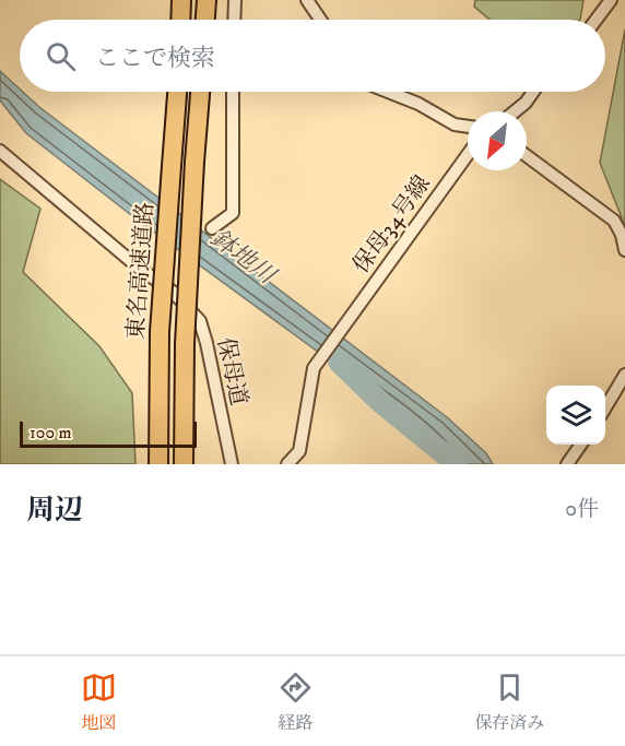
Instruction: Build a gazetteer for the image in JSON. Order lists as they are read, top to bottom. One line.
{"streets":{"highway":["東名高速道路"],"street":["保母34号線","保母道"]},"water":["鉢地川"],"scale_bar":"100 m","north":"bottom left","page":{"search":"ここで検索","scale":"100 m","heading":["周辺","0件"],"nav":["地図","経路","保存済み"]}}
